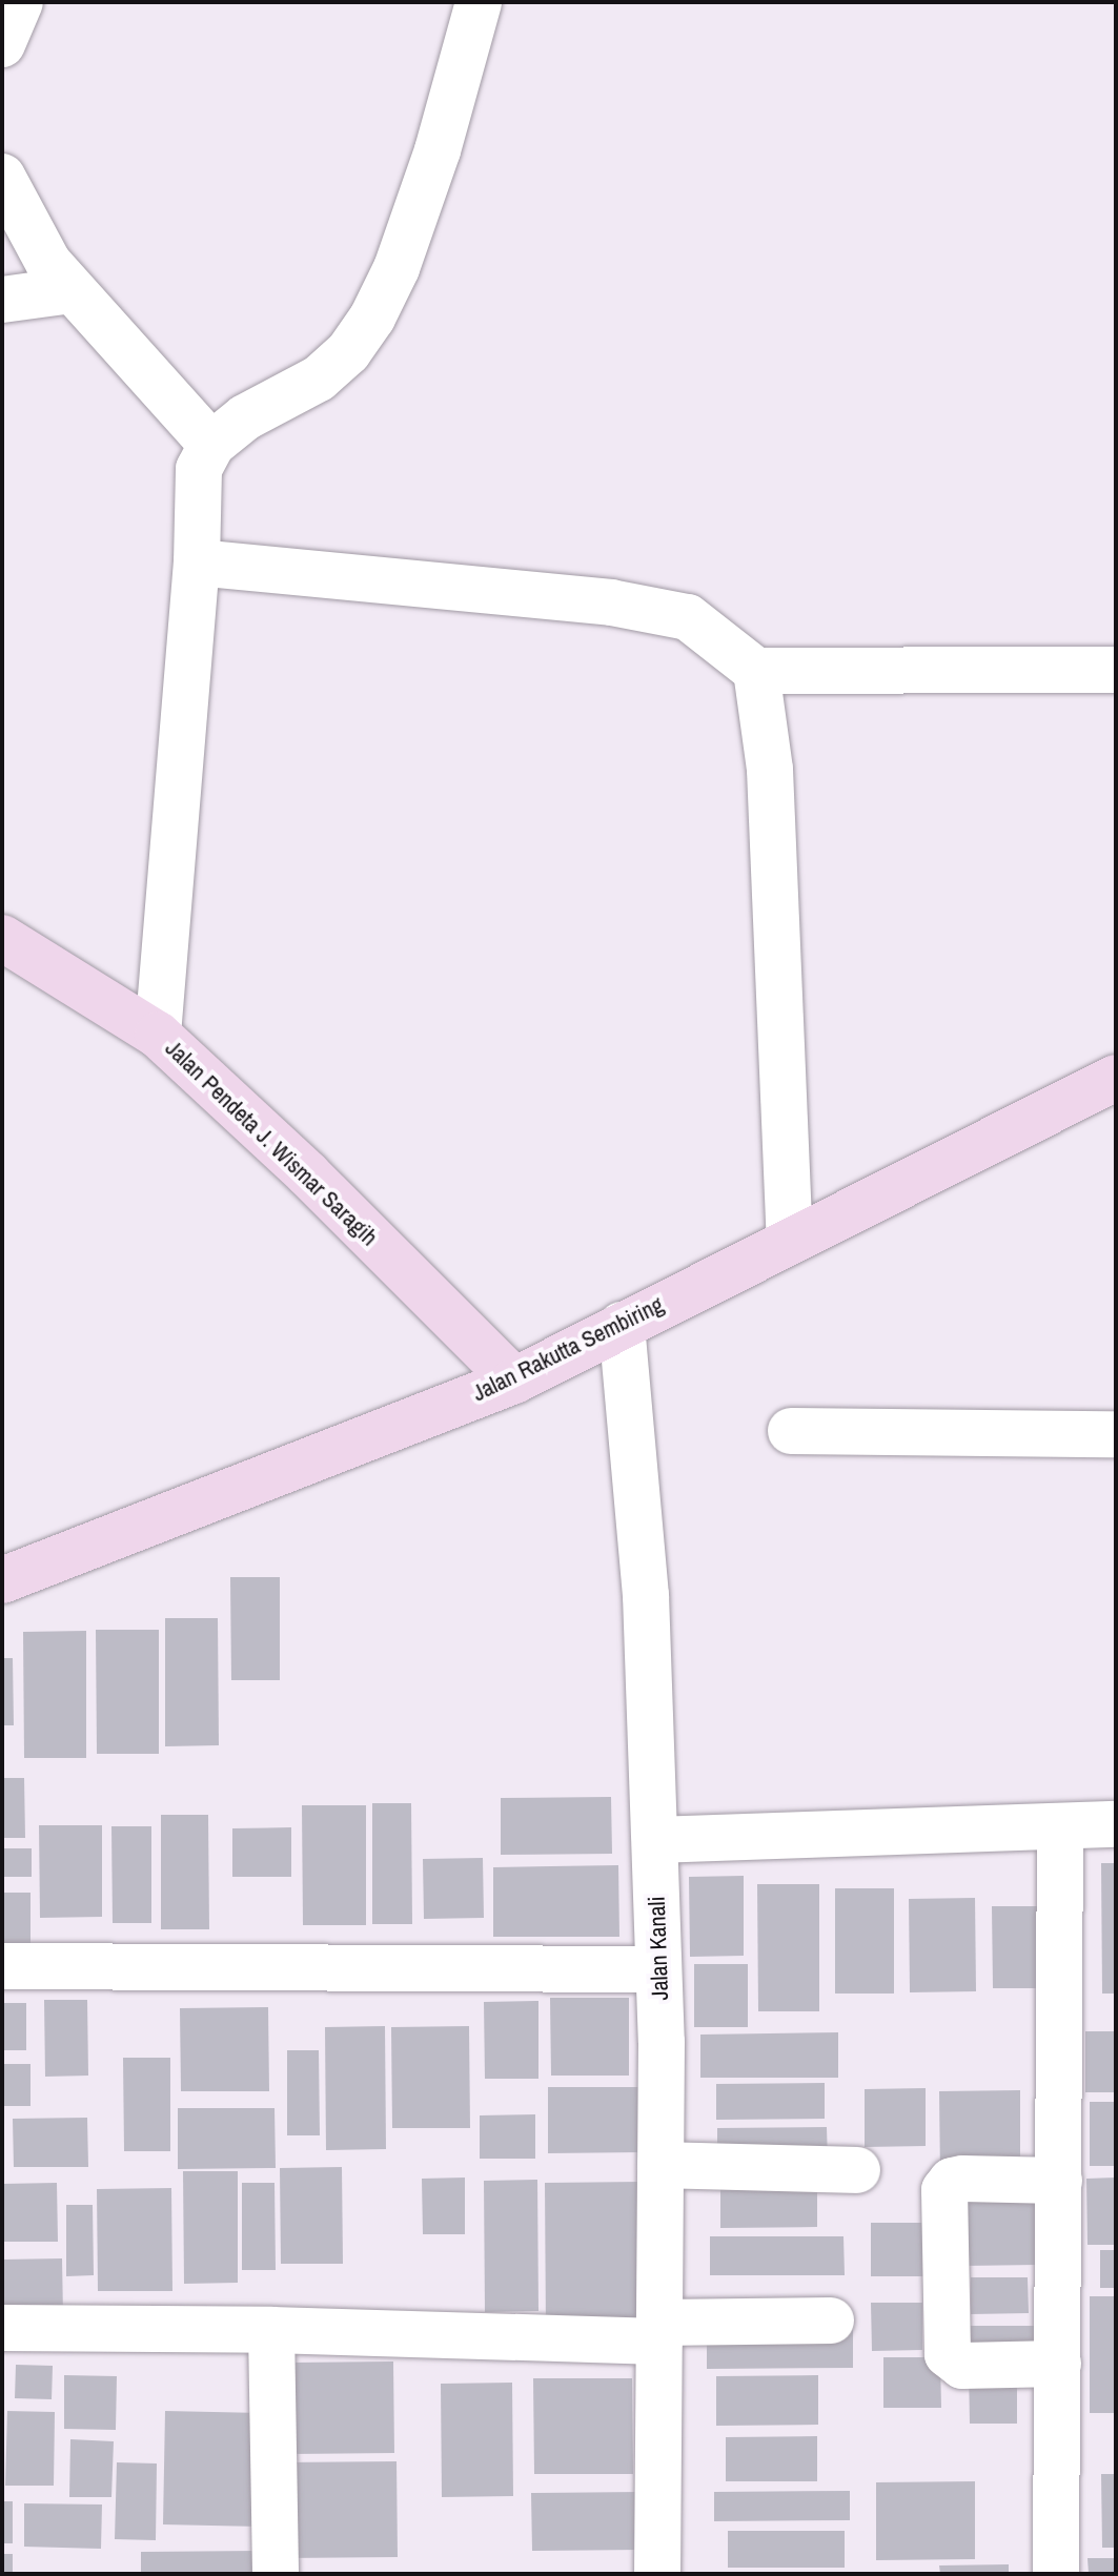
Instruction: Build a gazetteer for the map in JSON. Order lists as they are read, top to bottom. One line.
{"streets":{"main road":["Jalan Pendeta J. Wismar Saragih","Jalan Rakutta Sembiring"],"street":["Jalan Kanali"]},"crossings":[["Jalan Pendeta J. Wismar Saragih","Jalan Rakutta Sembiring"],["Jalan Rakutta Sembiring","Jalan Kanali"]]}
